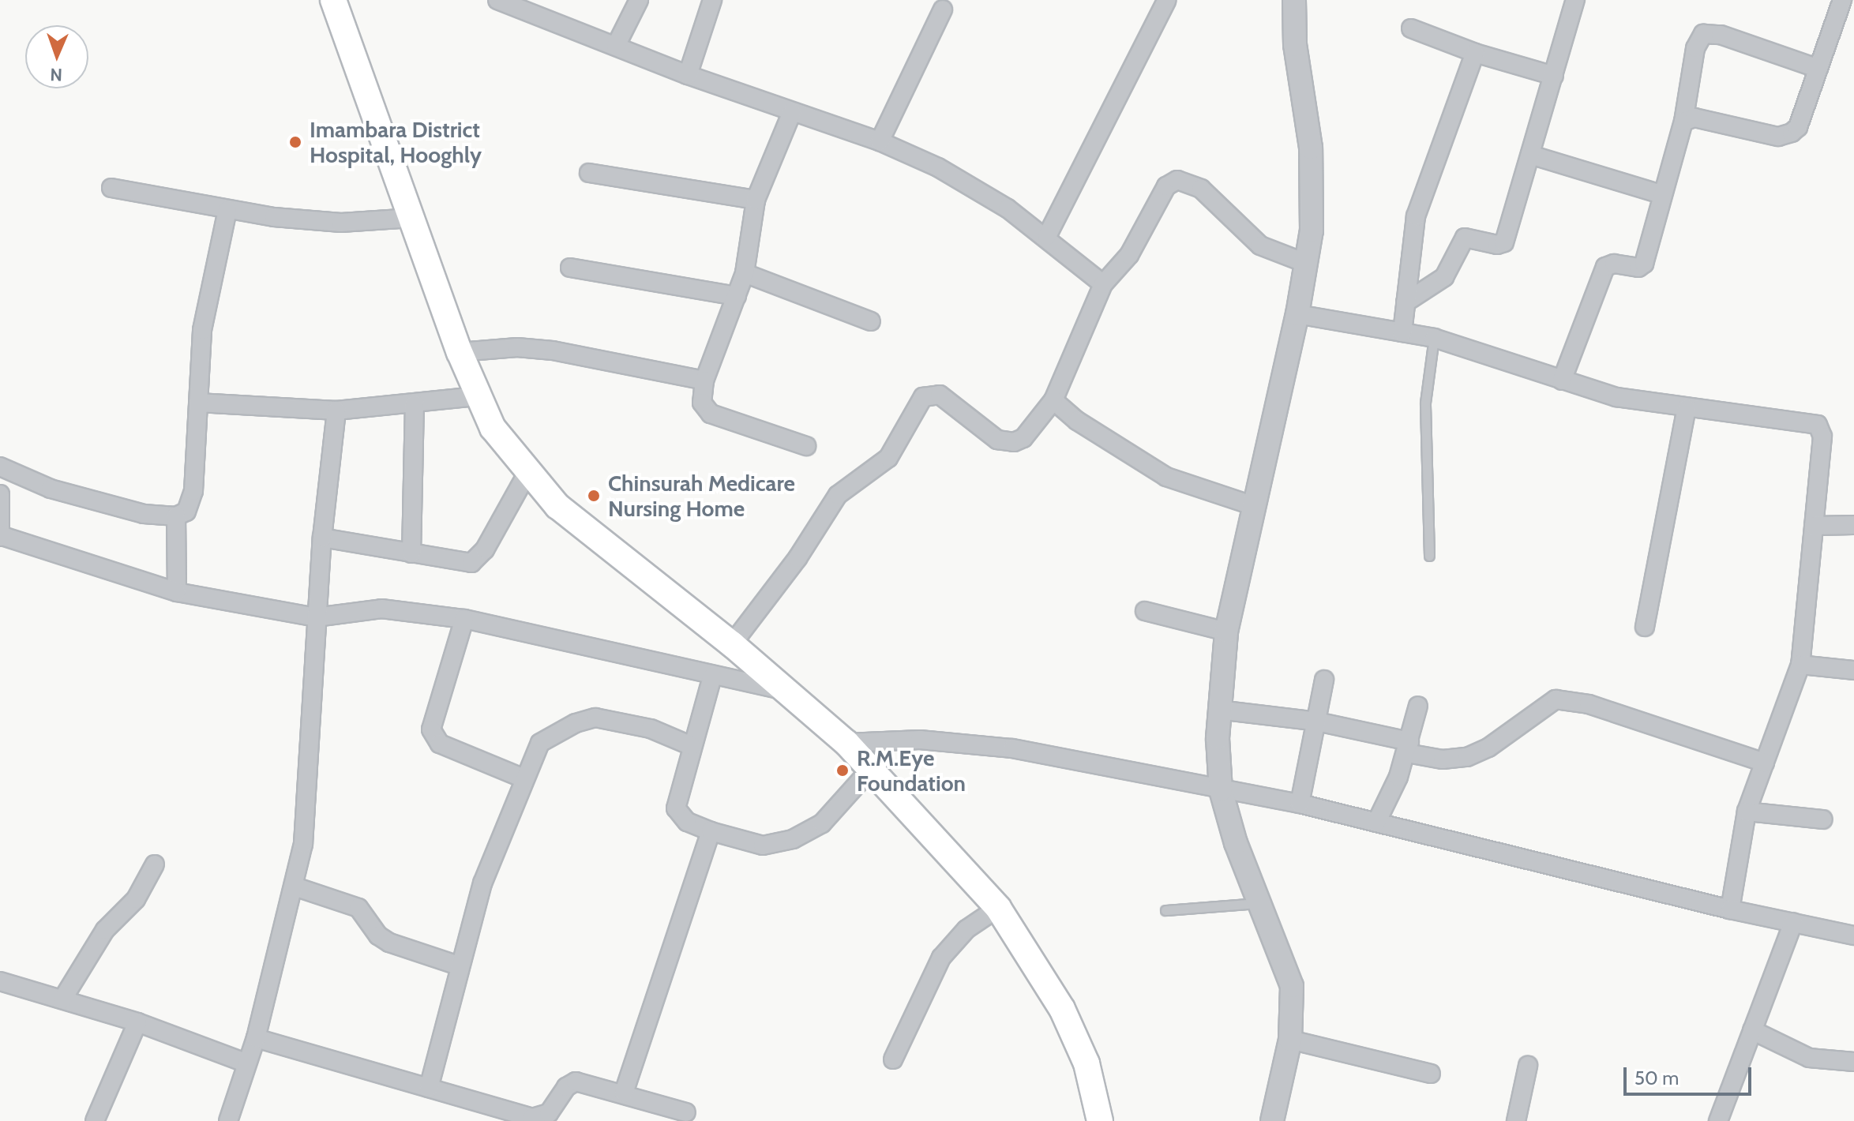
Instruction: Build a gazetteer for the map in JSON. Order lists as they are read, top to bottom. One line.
{"places":["Imambara District Hospital, Hooghly","Chinsurah Medicare Nursing Home","R.M.Eye Foundation"],"scale_bar":"50 m","north":"bottom"}
